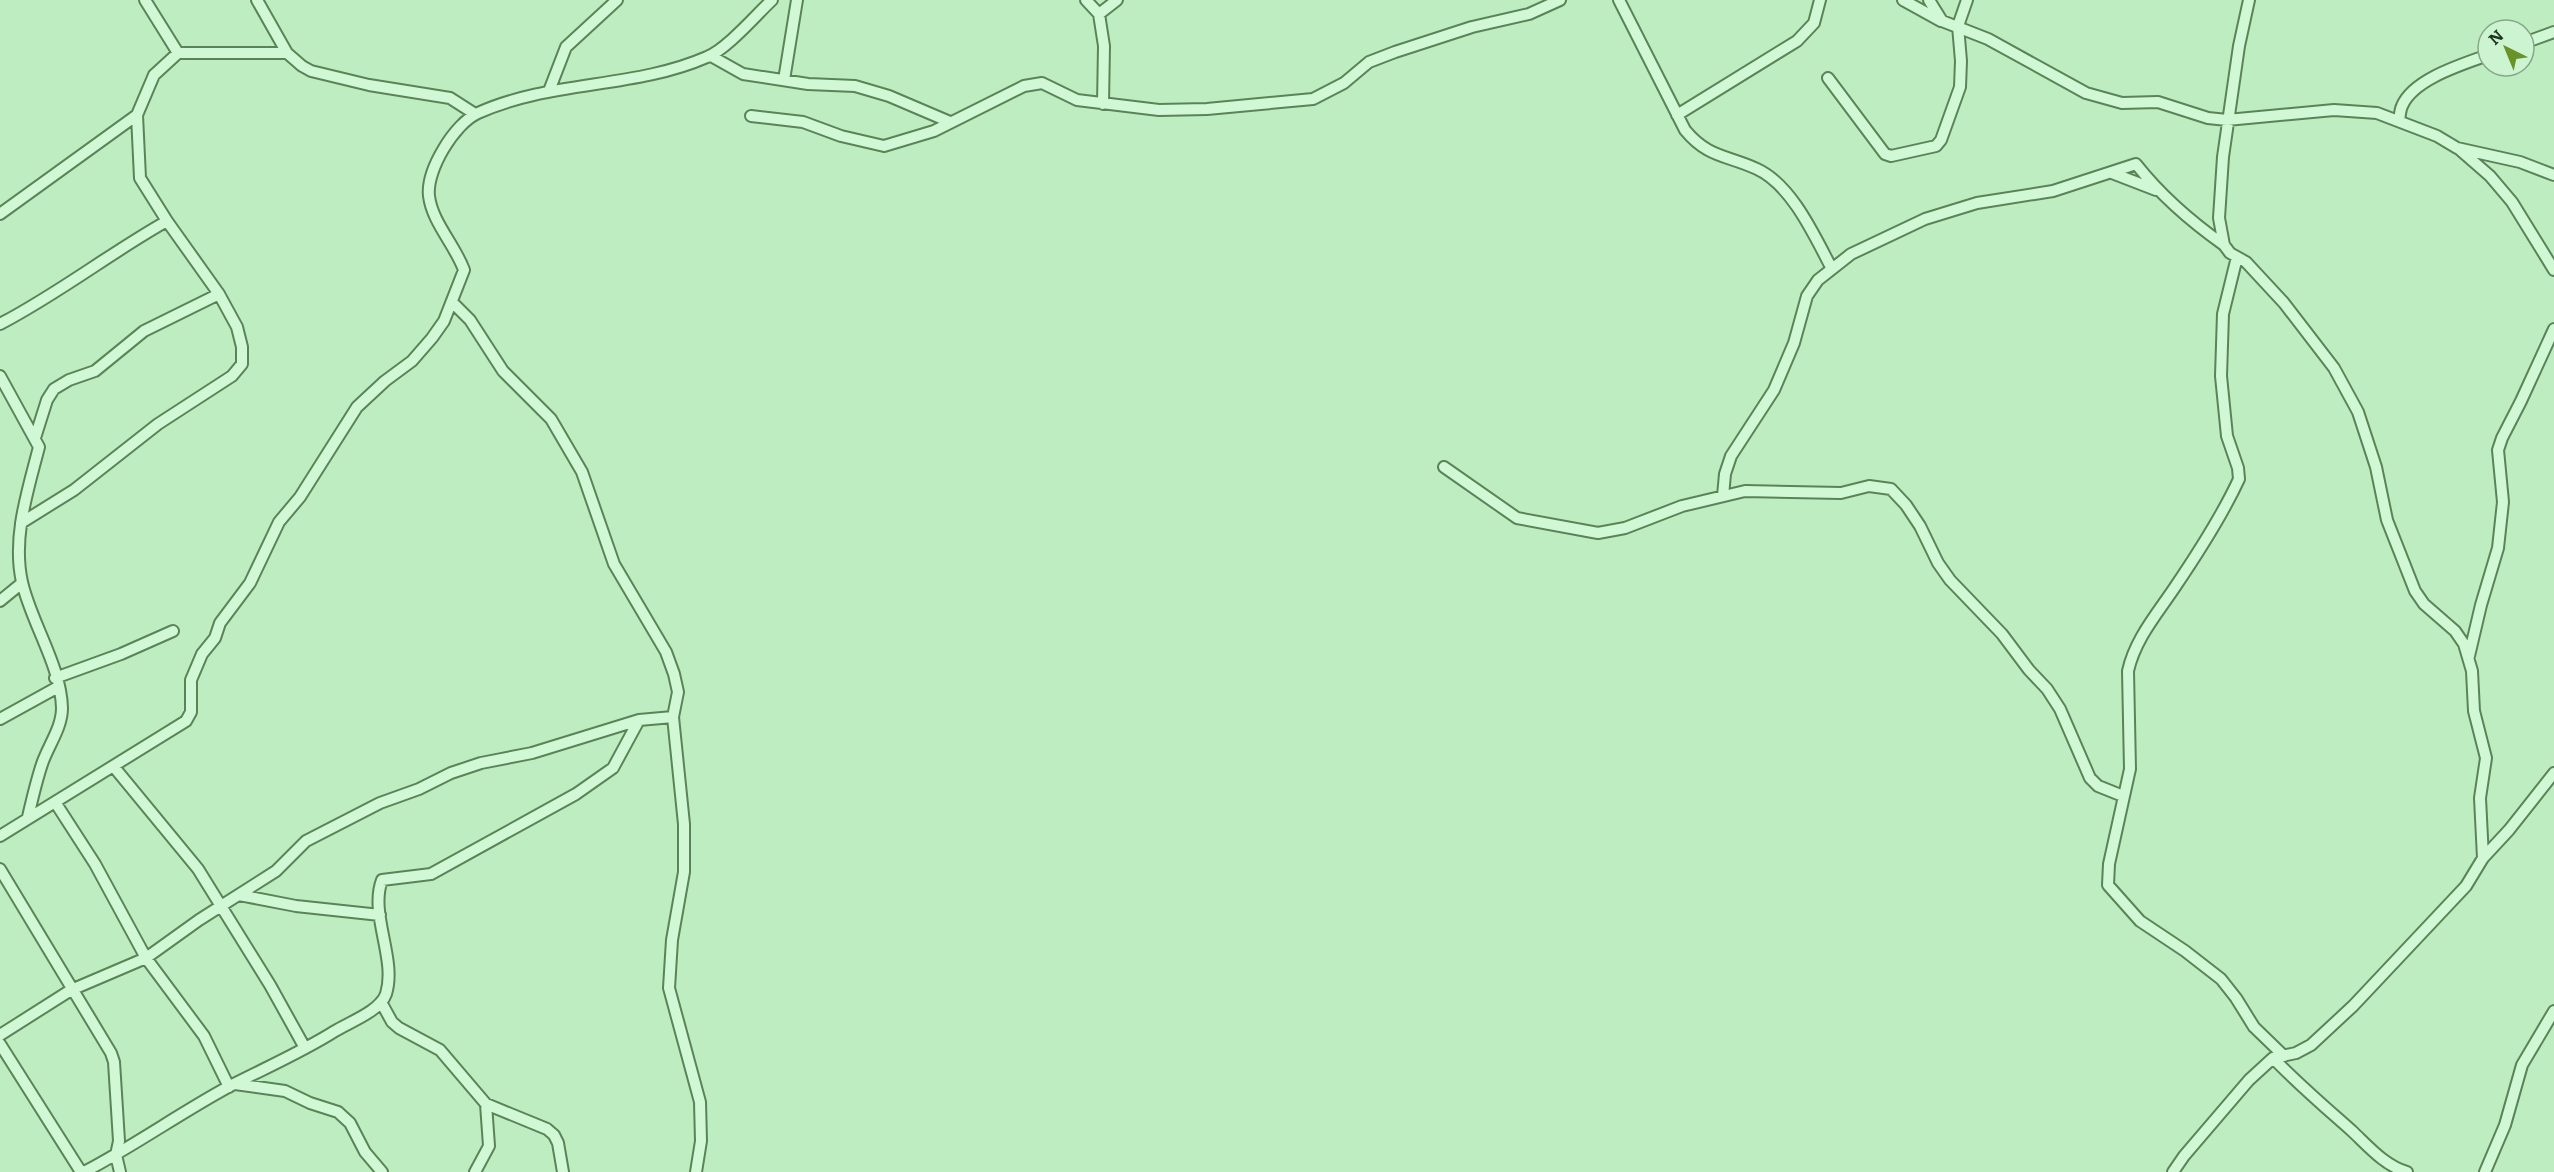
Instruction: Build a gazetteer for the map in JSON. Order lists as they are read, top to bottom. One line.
{"north":"top left"}
